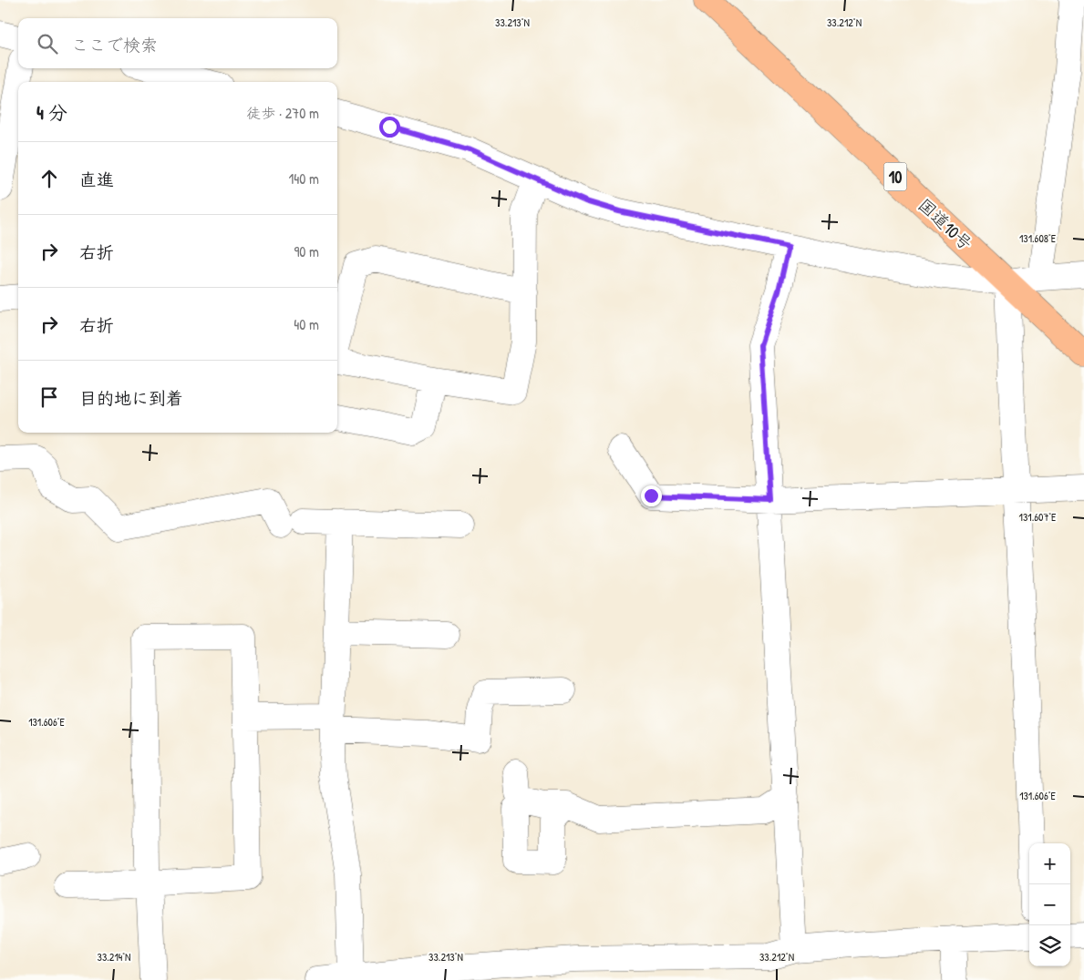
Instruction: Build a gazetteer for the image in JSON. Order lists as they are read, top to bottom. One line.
{"streets":{"highway":["10","国道10号"]},"page":{"search":"ここで検索","heading":["4 分","徒歩 · 270 m"],"list":[["直進","140 m"],["右折","90 m"],["右折","40 m"],"目的地に到着"],"map_buttons":["+","−"]},"coordinates":["33.213°N","33.212°N","131.608°E","131.607°E","131.606°E","33.214°N"]}
